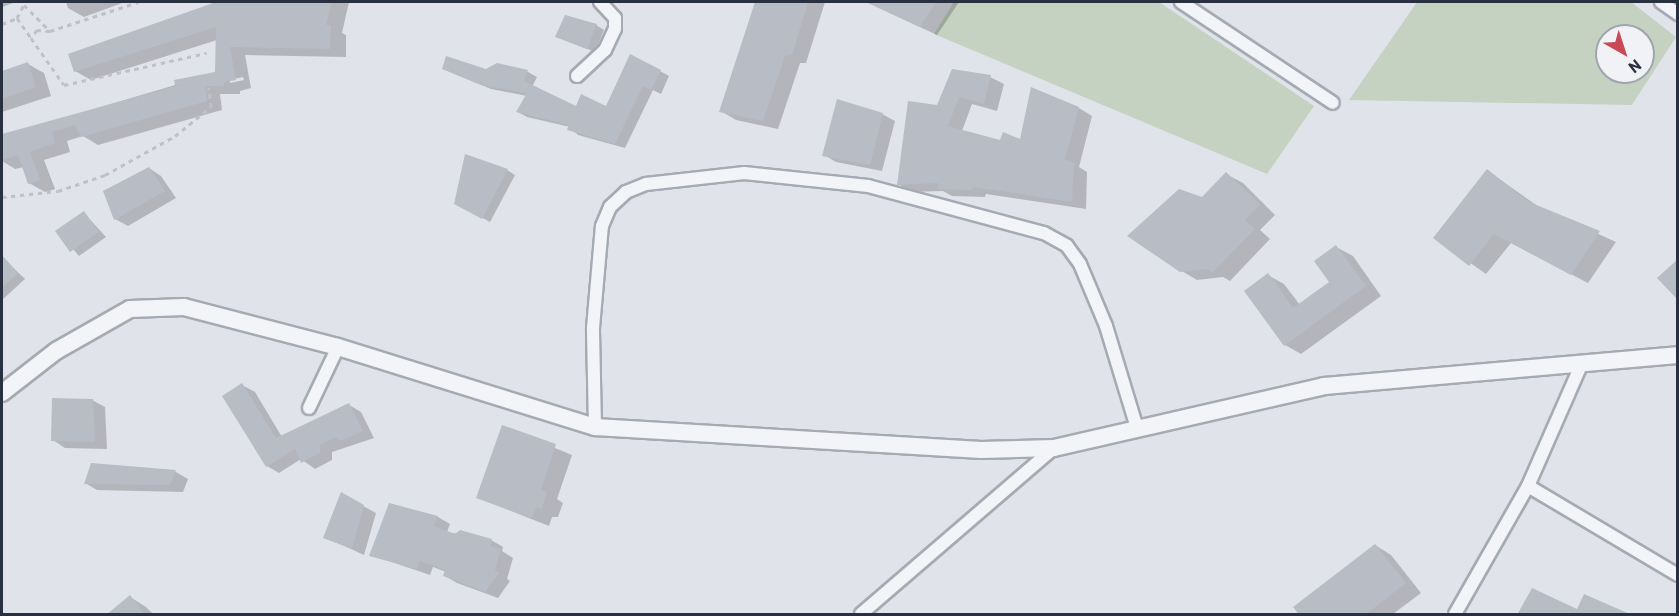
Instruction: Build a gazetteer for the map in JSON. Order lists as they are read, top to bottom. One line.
{"north":"bottom right"}
